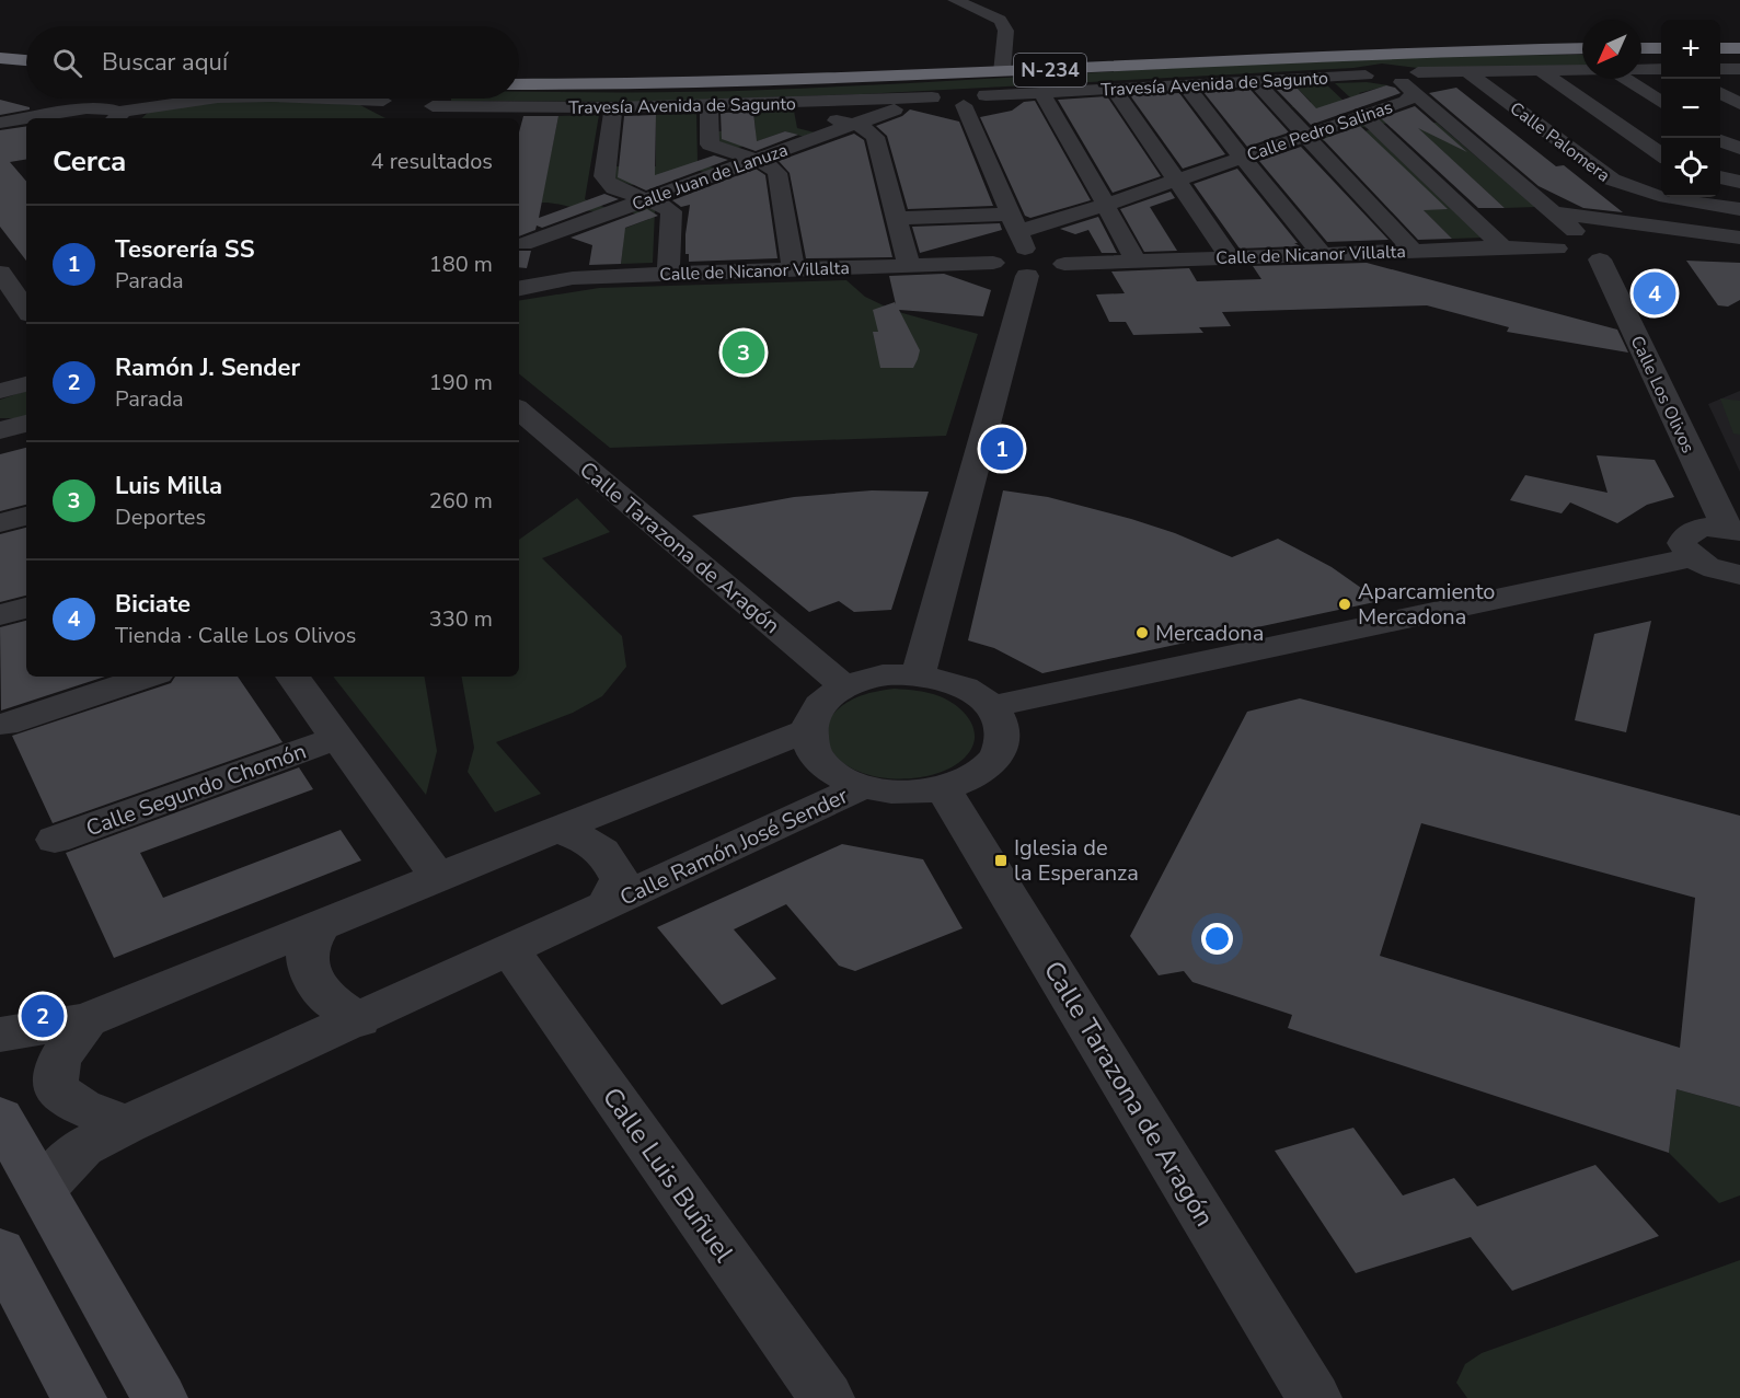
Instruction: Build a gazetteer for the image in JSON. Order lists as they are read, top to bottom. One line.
{"streets":{"highway":["N-234"],"street":["Travesía Avenida de Sagunto","Calle Pedro Salinas","Calle Palomera","Calle Juan de Lanuza","Calle de Nicanor Villalta","Calle Los Olivos","Calle Tarazona de Aragón","Calle Segundo Chomón","Calle Ramón José Sender","Calle Luis Buñuel"]},"crossings":[["Calle Pedro Salinas","Calle de Nicanor Villalta"],["Calle de Nicanor Villalta","Calle Los Olivos"],["Calle Tarazona de Aragón","Calle Ramón José Sender"],["Calle Ramón José Sender","Calle Luis Buñuel"]],"places":{"other":["Aparcamiento Mercadona","Mercadona"],"transit":["Iglesia de la Esperanza"]},"north":"bottom left","page":{"map_buttons":["+","−"],"search":"Buscar aquí","heading":["Cerca","4 resultados"],"list":[{"mark":"1","name":"Tesorería SS","note":"Parada","value":"180 m"},{"mark":"2","name":"Ramón J. Sender","note":"Parada","value":"190 m"},{"mark":"3","name":"Luis Milla","note":"Deportes","value":"260 m"},{"mark":"4","name":"Biciate","note":"Tienda · Calle Los Olivos","value":"330 m"}],"pins":["4","3","1","2"]}}
